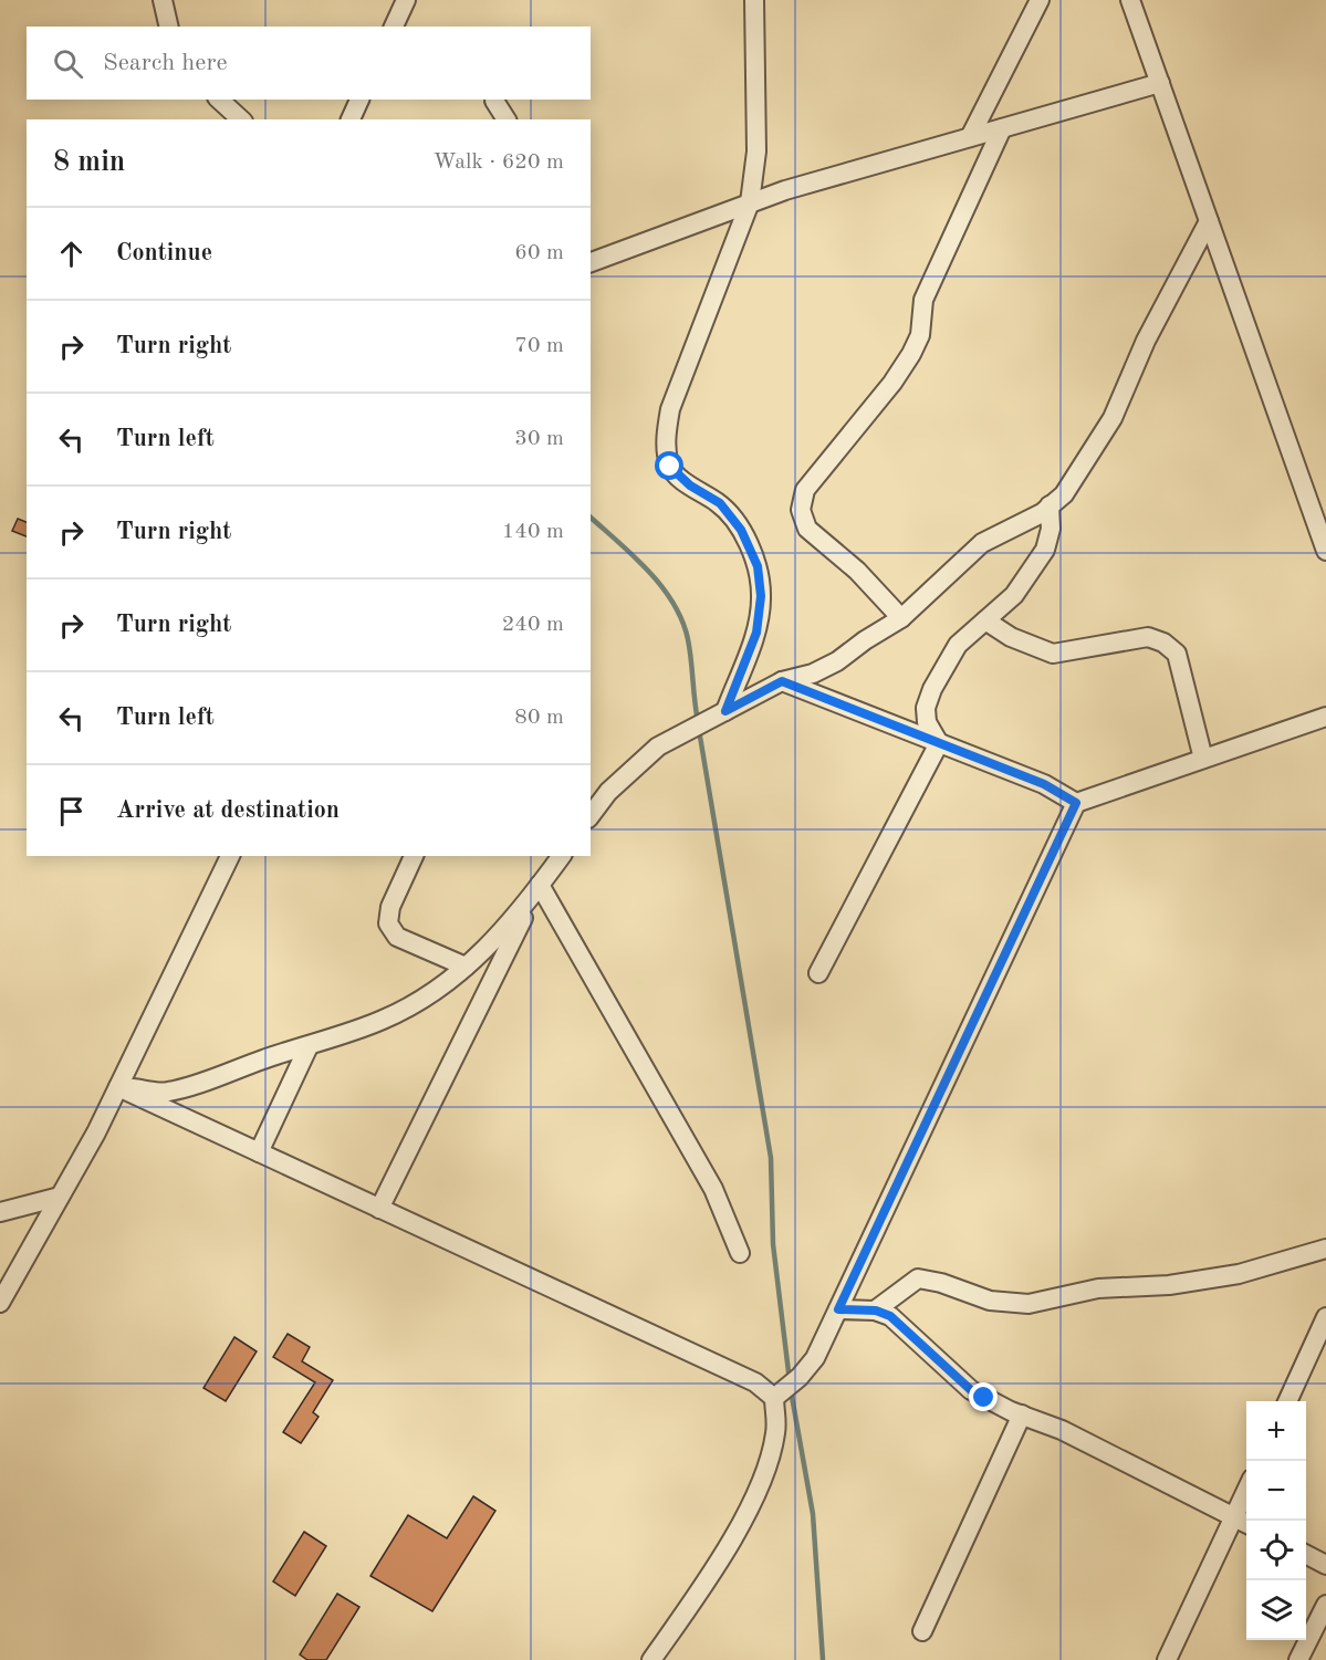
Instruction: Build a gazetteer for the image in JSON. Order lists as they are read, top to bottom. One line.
{"page":{"search":"Search here","heading":["8 min","Walk · 620 m"],"list":[["Continue","60 m"],["Turn right","70 m"],["Turn left","30 m"],["Turn right","140 m"],["Turn right","240 m"],["Turn left","80 m"],"Arrive at destination"],"map_buttons":["+","−"]}}
